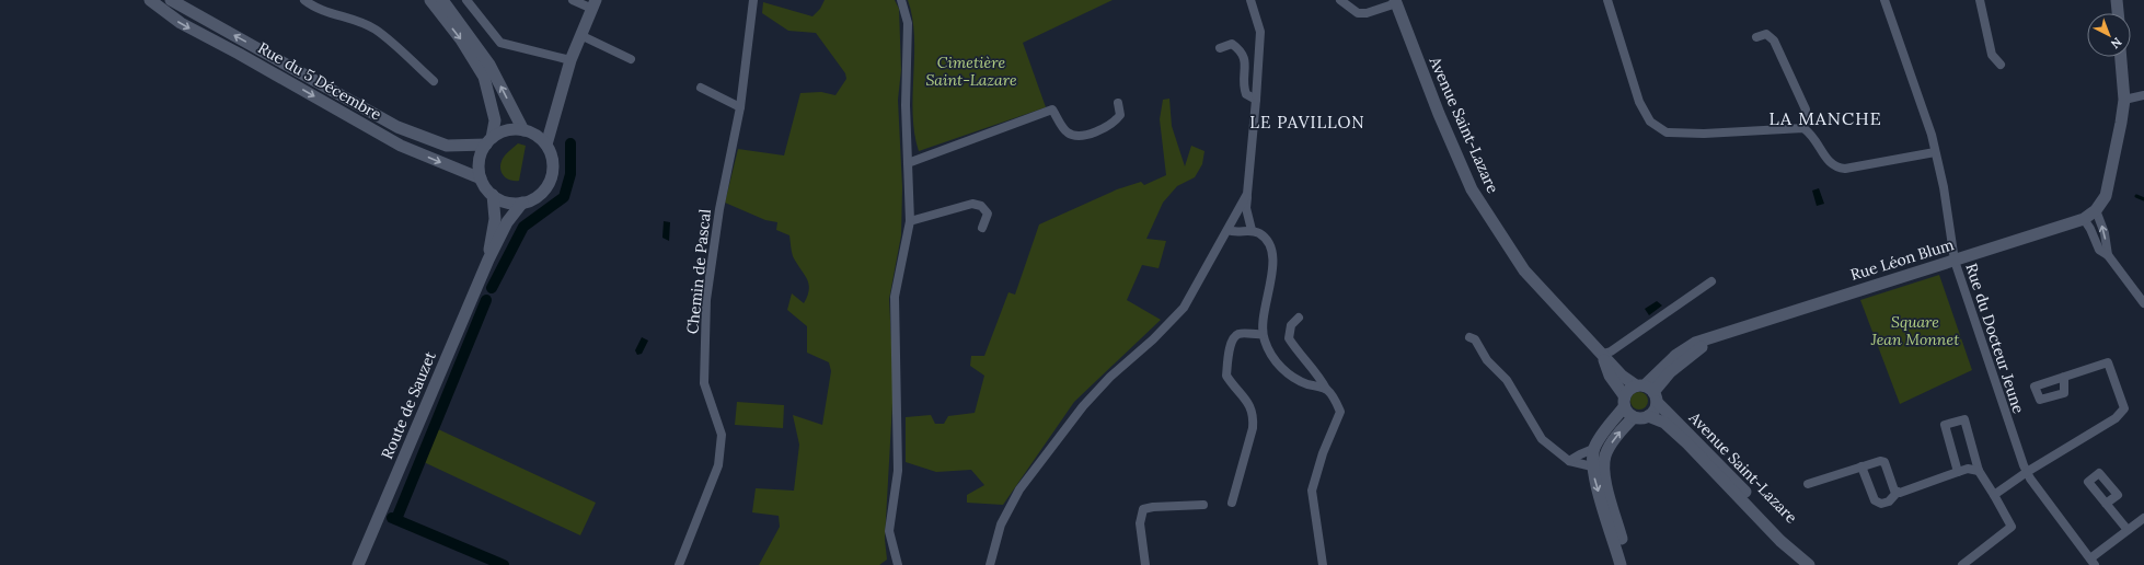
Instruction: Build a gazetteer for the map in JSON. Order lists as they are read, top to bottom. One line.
{"streets":{"main road":["Rue du 5 Décembre","Avenue Saint-Lazare","Rue Léon Blum","Route de Sauzet"],"street":["Chemin de Pascal","Rue du Docteur Jeune"]},"crossings":[["Rue du 5 Décembre","Route de Sauzet"],["Avenue Saint-Lazare","Rue Léon Blum"],["Rue Léon Blum","Rue du Docteur Jeune"]],"districts":["LA MANCHE","LE PAVILLON"],"parks":["Cimetière Saint-Lazare","Square Jean Monnet"],"north":"bottom right"}
